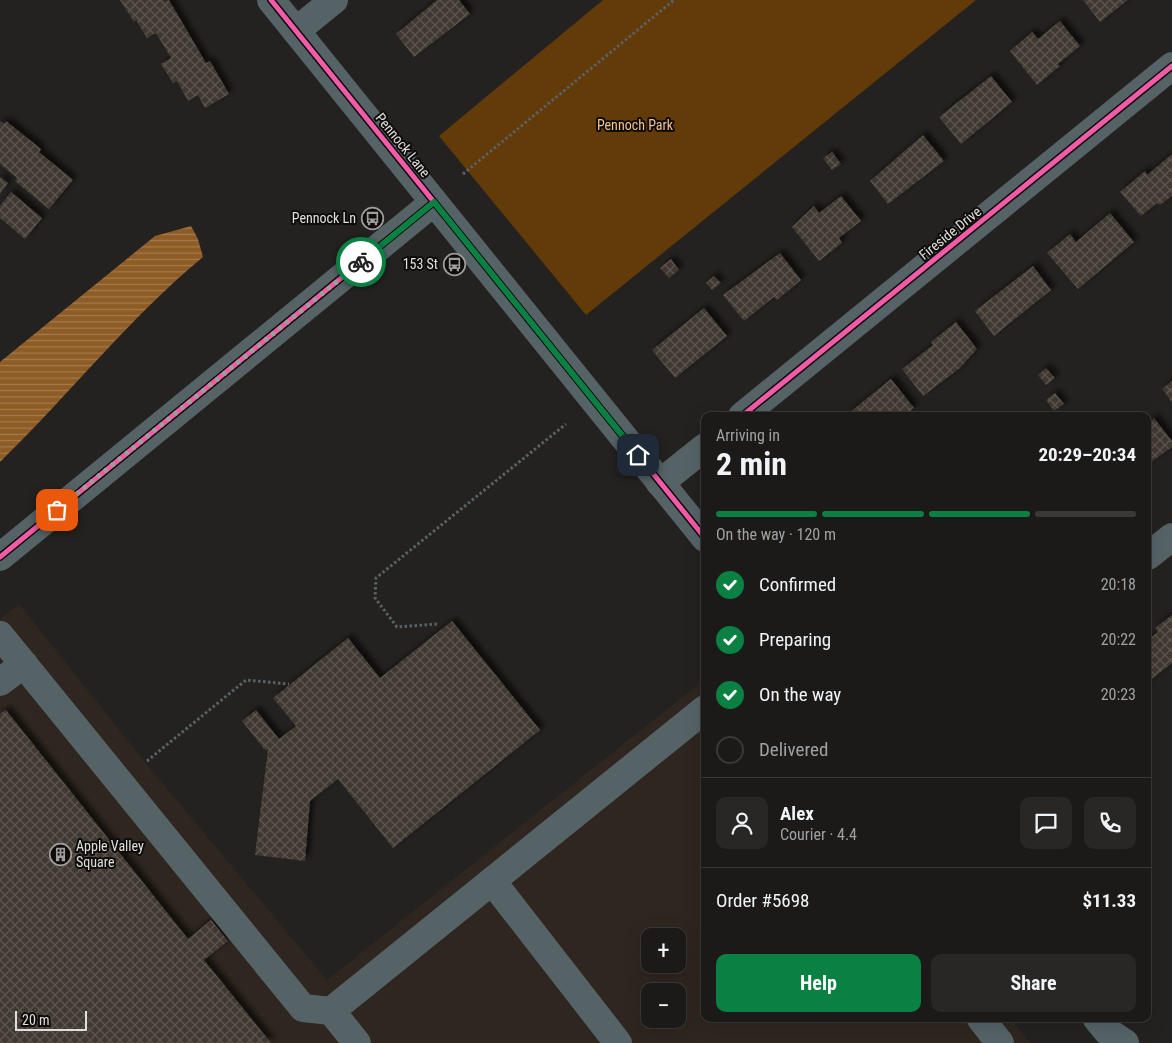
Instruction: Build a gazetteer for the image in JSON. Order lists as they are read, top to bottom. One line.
{"streets":{"street":["Pennock Lane","Fireside Drive"]},"parks":["Pennoch Park"],"places":{"bus stop":["Pennock Ln","153 St"],"building":["Apple Valley Square"]},"scale_bar":"20 m","page":{"heading":["2 min","Arriving in","20:29–20:34"],"panel":["Alex","Courier · 4.4","Order #5698","$11.33"],"bar":"On the way · 120 m","list":[["Confirmed","20:18"],["Preparing","20:22"],["On the way","20:23"],"Delivered"],"map_buttons":["+","−"],"buttons":["Help","Share"],"scale":"20 m"}}
